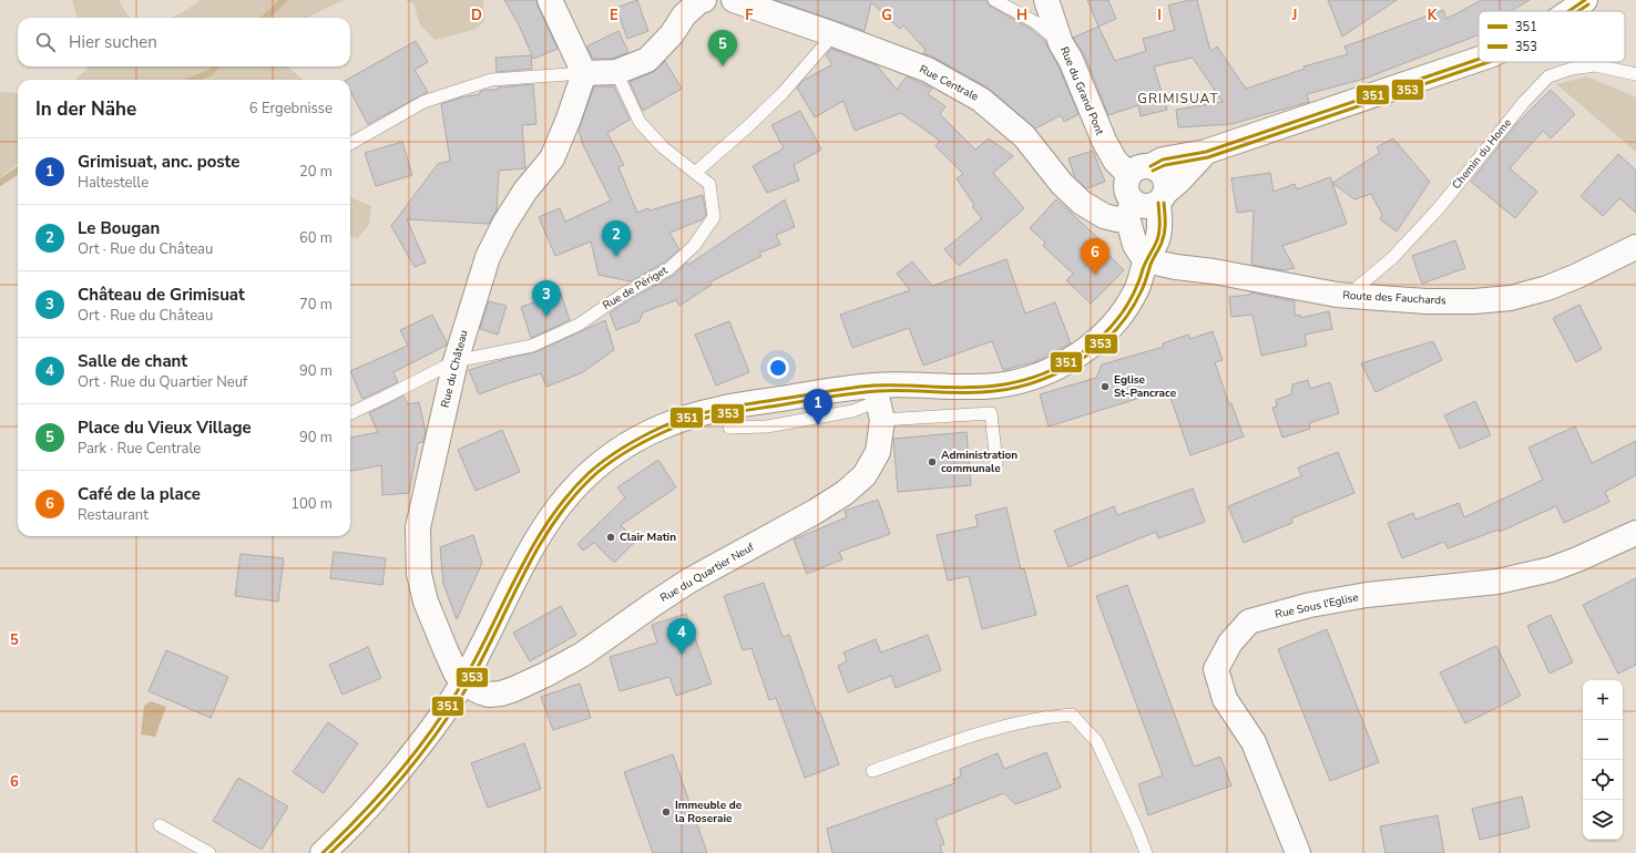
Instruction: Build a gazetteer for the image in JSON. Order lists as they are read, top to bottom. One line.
{"streets":{"street":["Rue Centrale","Rue du Grand Pont","Route des Fauchards","Rue du Château","Rue du Quartier Neuf","Rue Sous l'Eglise"],"lane":["Chemin du Home","Rue de Périget"]},"crossings":[["Rue Centrale","Rue du Grand Pont"],["Rue du Grand Pont","Route des Fauchards"],["Rue du Grand Pont","Rue du Château"],["Rue du Grand Pont","Rue du Quartier Neuf"],["Chemin du Home","Route des Fauchards"],["Rue de Périget","Rue du Château"],["Rue du Château","Rue du Quartier Neuf"]],"districts":["GRIMISUAT"],"places":["Eglise St-Pancrace","Administration communale","Clair Matin","Immeuble de la Roseraie"],"lines":["transit line 351","transit line 353"],"legend":["351","353"],"page":{"search":"Hier suchen","pins":["5","2","6","3","1","4"],"heading":["In der Nähe","6 Ergebnisse"],"list":[{"mark":"1","name":"Grimisuat, anc. poste","note":"Haltestelle","value":"20 m"},{"mark":"2","name":"Le Bougan","note":"Ort · Rue du Château","value":"60 m"},{"mark":"3","name":"Château de Grimisuat","note":"Ort · Rue du Château","value":"70 m"},{"mark":"4","name":"Salle de chant","note":"Ort · Rue du Quartier Neuf","value":"90 m"},{"mark":"5","name":"Place du Vieux Village","note":"Park · Rue Centrale","value":"90 m"},{"mark":"6","name":"Café de la place","note":"Restaurant","value":"100 m"}],"map_buttons":["+","−"]},"grid":{"columns":["D","E","F","G","H","I","J","K"],"rows":["5","6"]}}
